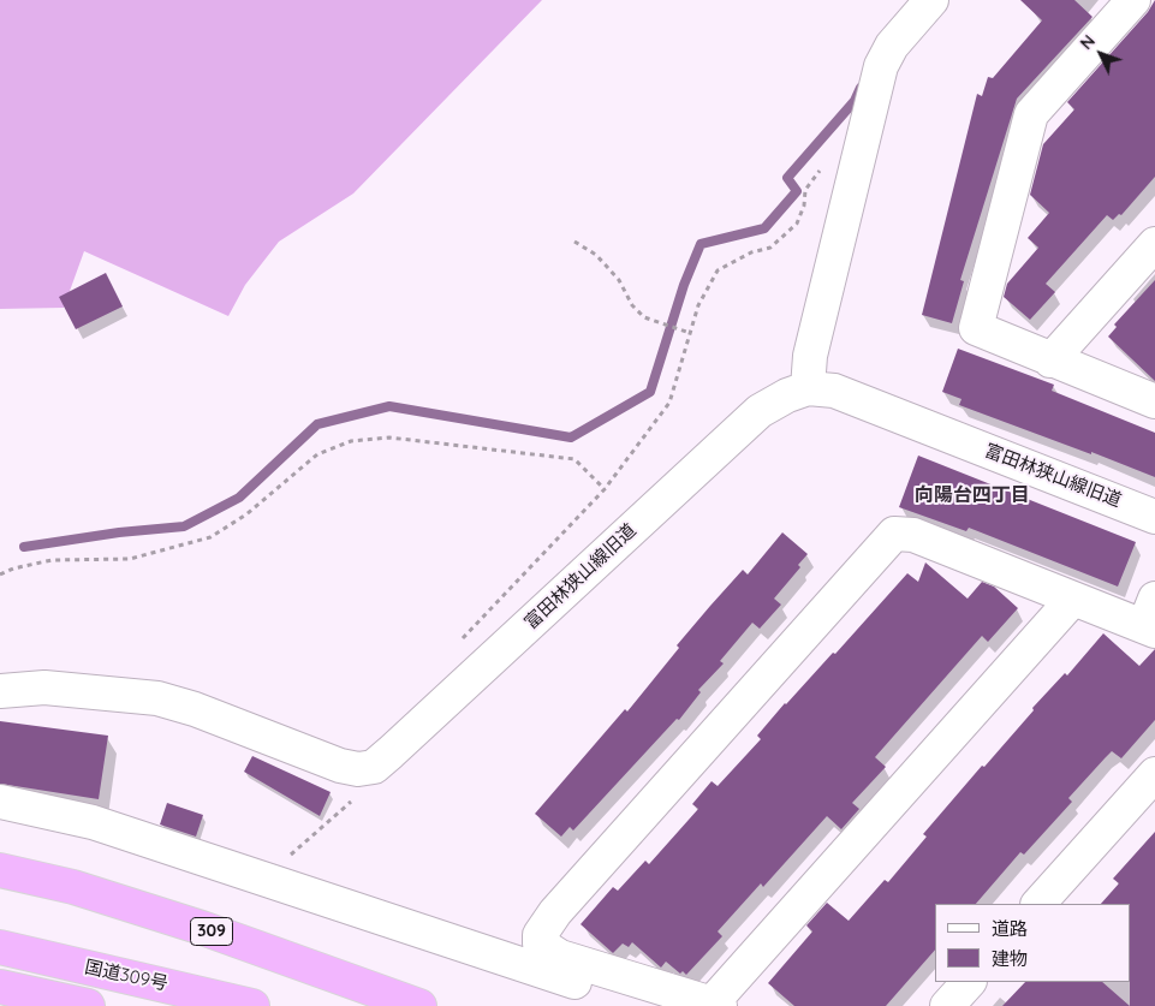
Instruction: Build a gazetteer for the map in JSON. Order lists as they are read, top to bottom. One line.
{"streets":{"highway":["309","国道309号"],"street":["富田林狭山線旧道"]},"districts":["向陽台四丁目"],"legend":["道路","建物"],"north":"top left"}
